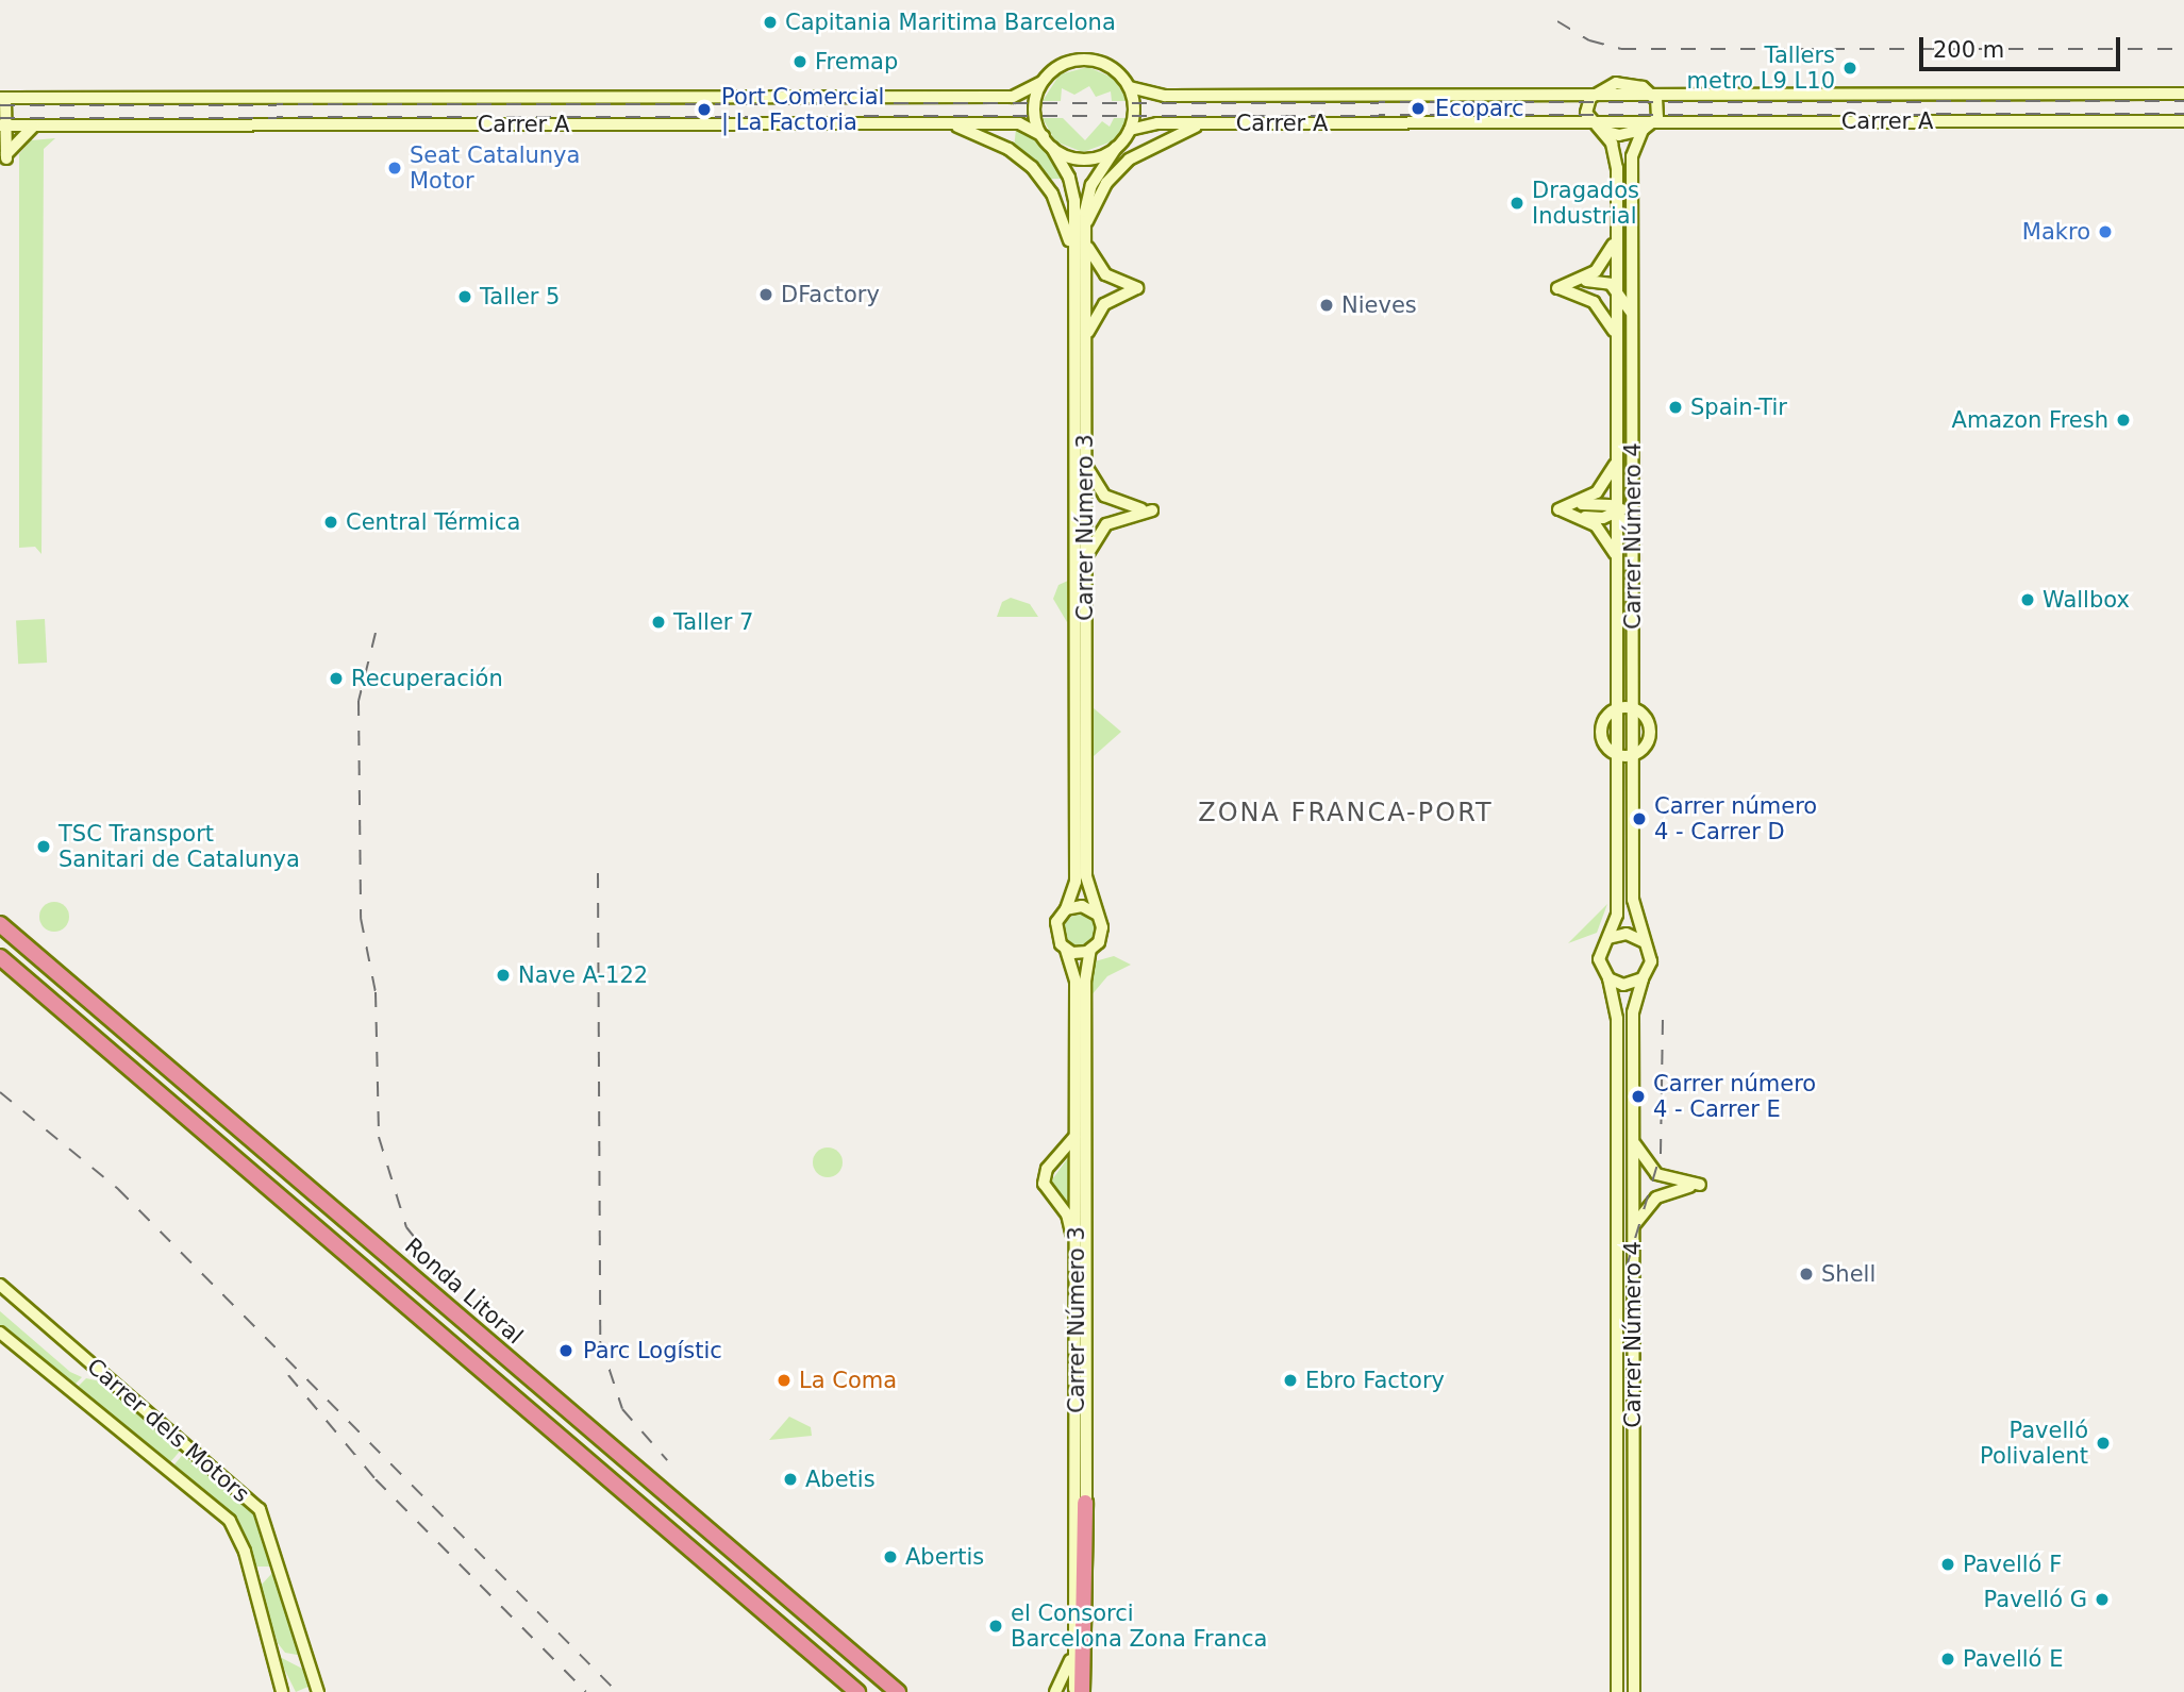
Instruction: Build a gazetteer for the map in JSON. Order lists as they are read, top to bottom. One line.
{"streets":{"highway":["Ronda Litoral"],"main road":["Carrer A","Carrer Número 3","Carrer Número 4","Carrer dels Motors"]},"crossings":[["Carrer A","Carrer Número 3"]],"districts":["ZONA FRANCA-PORT"],"places":["Capitania Maritima Barcelona","Fremap","Tallers metro L9 L10","Ecoparc","Port Comercial | La Factoria","Seat Catalunya Motor","Dragados Industrial","Makro","DFactory","Taller 5","Nieves","Spain-Tir","Amazon Fresh","Central Térmica","Wallbox","Taller 7","Recuperación","Carrer número 4 - Carrer D","TSC Transport Sanitari de Catalunya","Nave A-122","Carrer número 4 - Carrer E","Shell","Parc Logístic","La Coma","Ebro Factory","Pavelló Polivalent","Abetis","Abertis","Pavelló F","Pavelló G","el Consorci Barcelona Zona Franca","Pavelló E"],"scale_bar":"200 m"}
